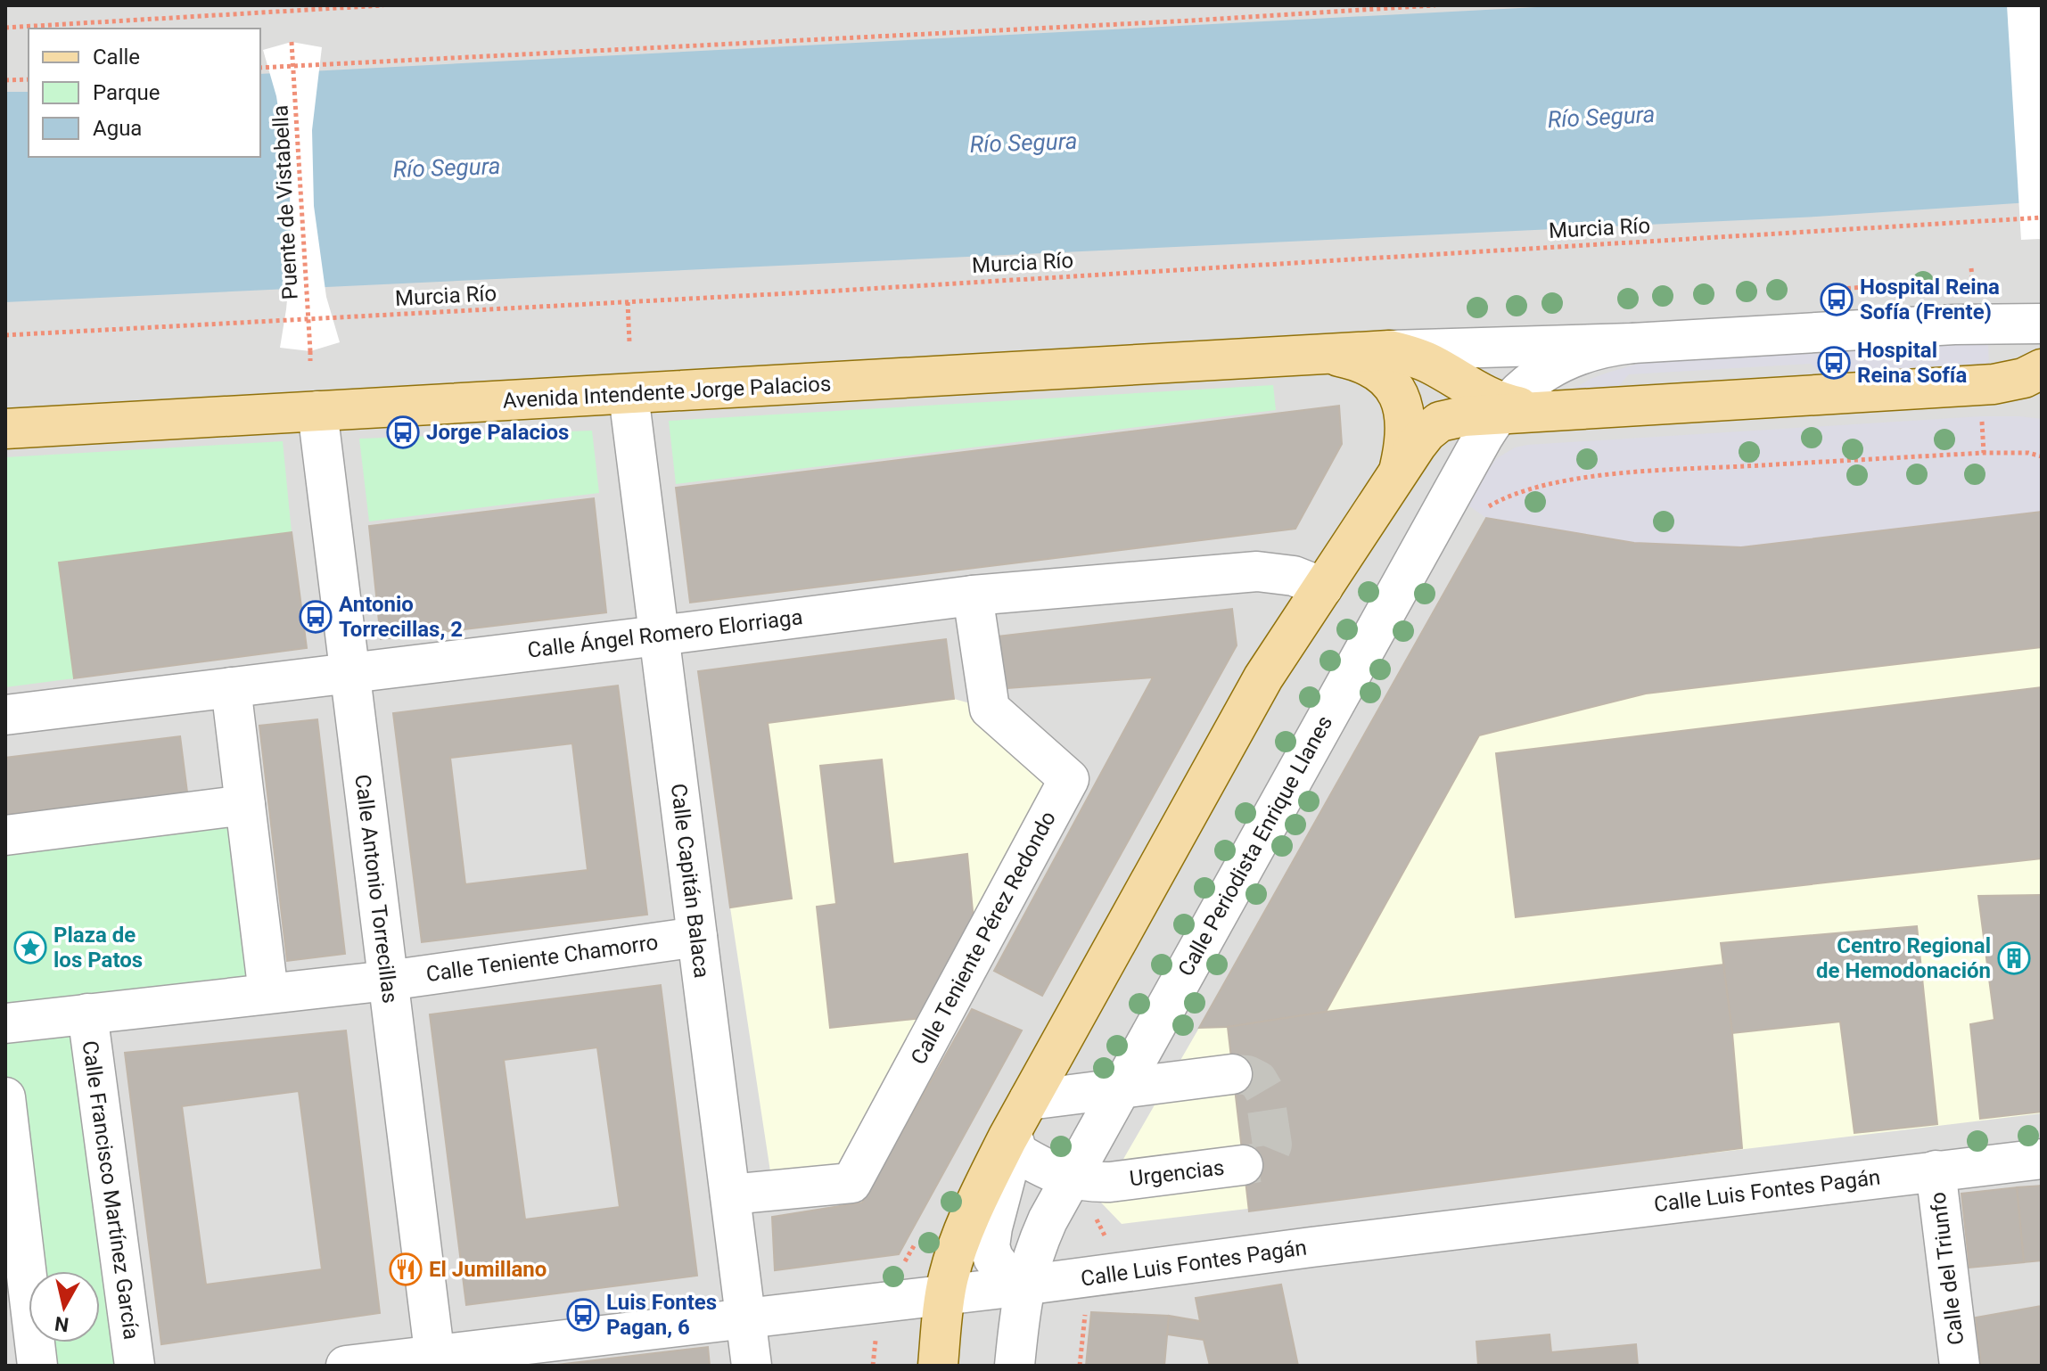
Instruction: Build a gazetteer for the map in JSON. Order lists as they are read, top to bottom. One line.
{"streets":{"main road":["Avenida Intendente Jorge Palacios"],"street":["Calle Ángel Romero Elorriaga","Calle Periodista Enrique Llanes","Calle Capitán Balaca","Calle Antonio Torrecillas","Calle Teniente Pérez Redondo","Calle Teniente Chamorro","Urgencias","Calle Francisco Martínez García","Calle Luis Fontes Pagán","Calle del Triunfo"],"path":["Puente de Vistabella","Murcia Río"]},"crossings":[["Avenida Intendente Jorge Palacios","Calle Periodista Enrique Llanes"],["Avenida Intendente Jorge Palacios","Calle Capitán Balaca"],["Avenida Intendente Jorge Palacios","Calle Antonio Torrecillas"],["Calle Ángel Romero Elorriaga","Calle Capitán Balaca"],["Calle Ángel Romero Elorriaga","Calle Antonio Torrecillas"],["Calle Ángel Romero Elorriaga","Calle Teniente Pérez Redondo"],["Calle Periodista Enrique Llanes","Urgencias"],["Calle Periodista Enrique Llanes","Calle Luis Fontes Pagán"],["Calle Capitán Balaca","Calle Teniente Pérez Redondo"],["Calle Capitán Balaca","Calle Teniente Chamorro"],["Calle Capitán Balaca","Calle Luis Fontes Pagán"],["Calle Antonio Torrecillas","Calle Teniente Chamorro"],["Calle Antonio Torrecillas","Calle Luis Fontes Pagán"],["Calle Teniente Chamorro","Calle Francisco Martínez García"],["Calle Luis Fontes Pagán","Calle del Triunfo"]],"water":["Río Segura"],"places":{"bus stop":["Hospital Reina Sofía (Frente)","Hospital Reina Sofía","Jorge Palacios","Antonio Torrecillas, 2","Luis Fontes Pagan, 6"],"place":["Plaza de los Patos"],"building":["Centro Regional de Hemodonación"],"restaurant":["El Jumillano"]},"legend":["Calle","Parque","Agua"],"north":"bottom"}
